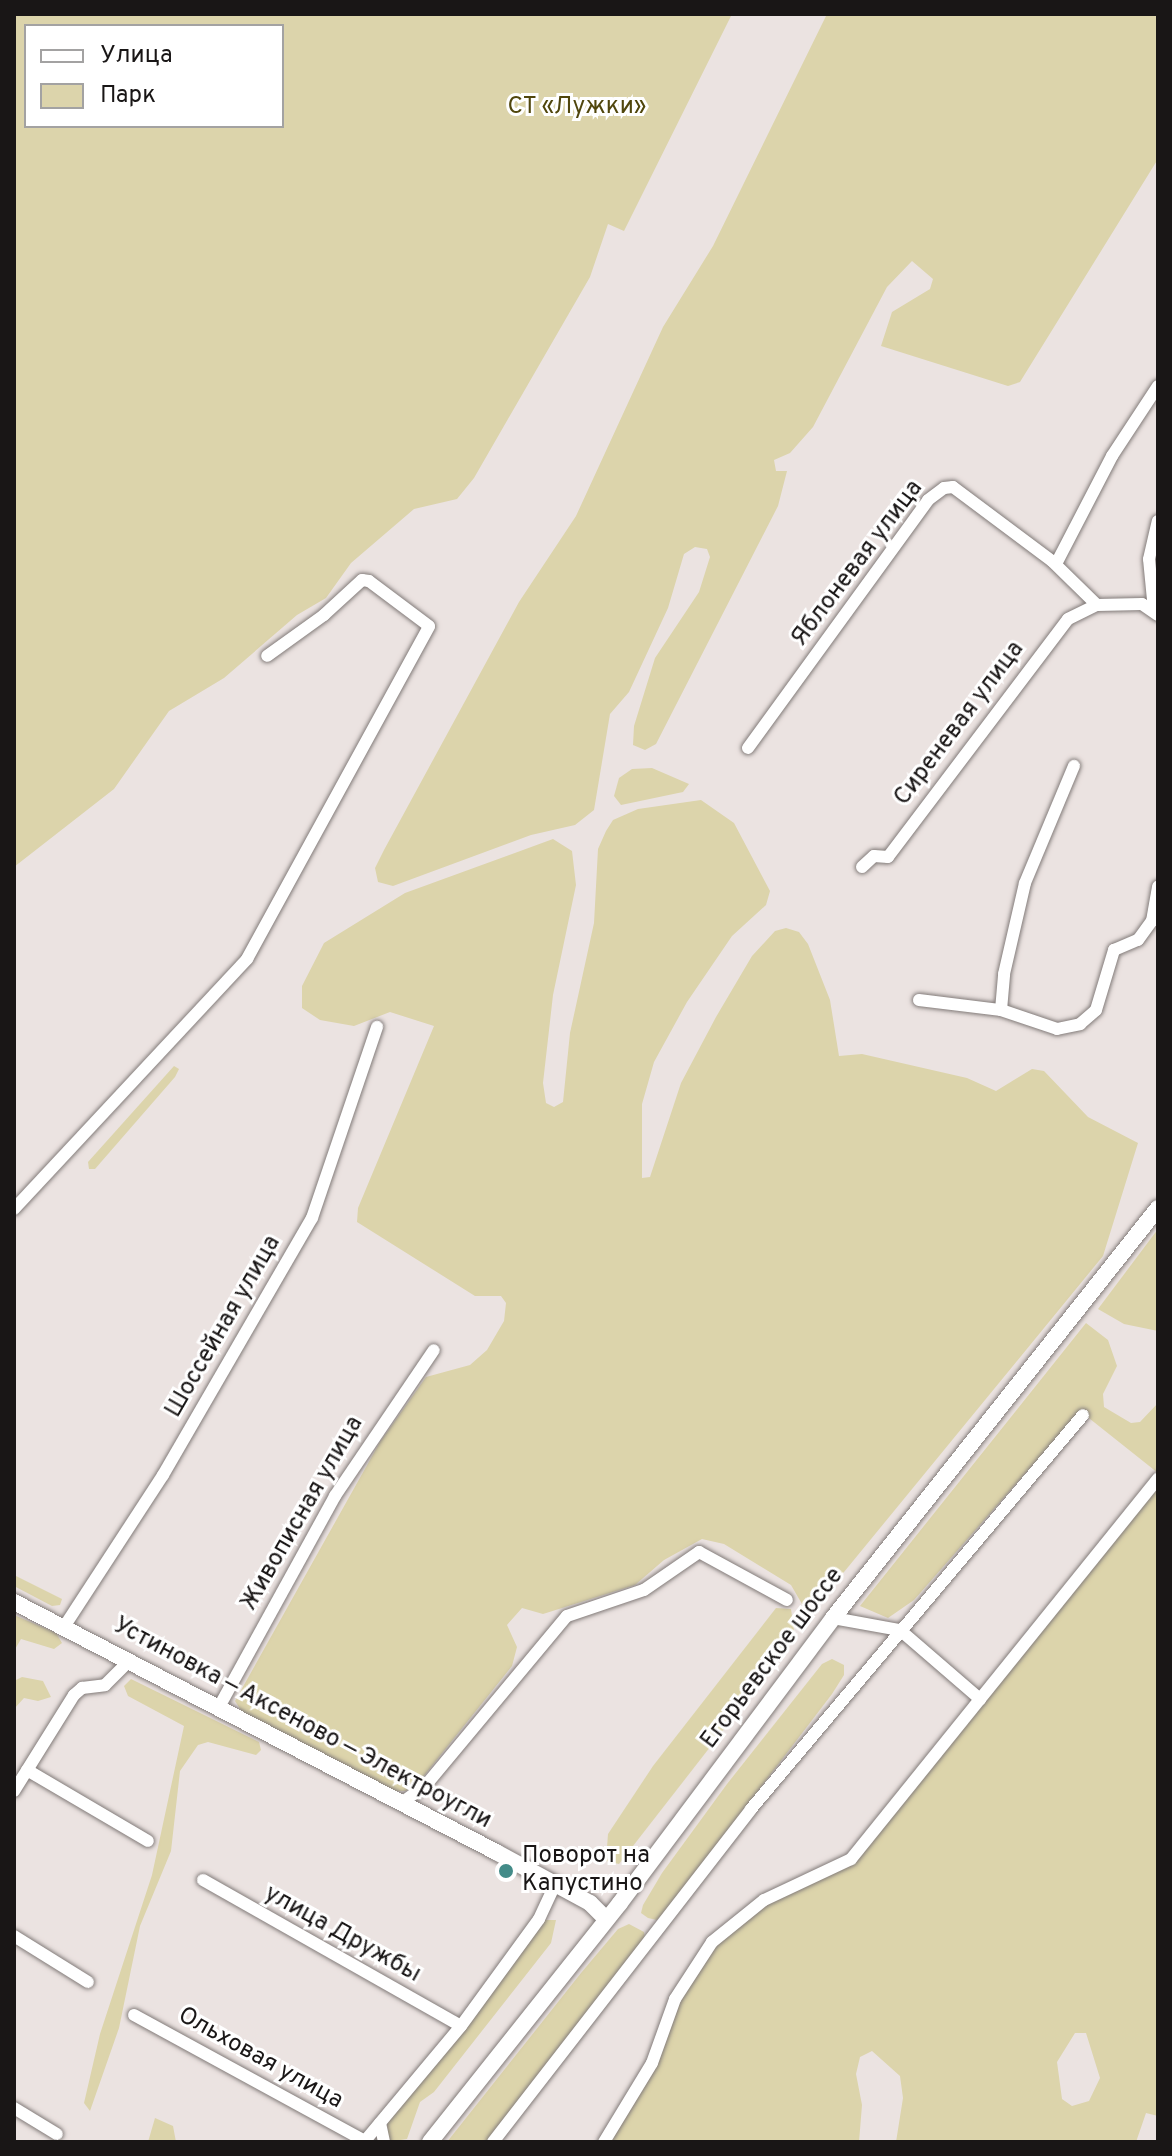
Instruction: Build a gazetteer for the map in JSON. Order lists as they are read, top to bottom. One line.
{"streets":{"main road":["Егорьевское шоссе","Устиновка — Аксеново — Электроугли"],"street":["Яблоневая улица","Сиреневая улица","Шоссейная улица","Живописная улица","улица Дружбы","Ольховая улица"]},"crossings":[["Яблоневая улица","Сиреневая улица"],["Шоссейная улица","Устиновка — Аксеново — Электроугли"],["Живописная улица","Устиновка — Аксеново — Электроугли"],["Егорьевское шоссе","Устиновка — Аксеново — Электроугли"]],"parks":["СТ «Лужки»"],"places":["Поворот на Капустино"],"legend":["Улица","Парк"]}
